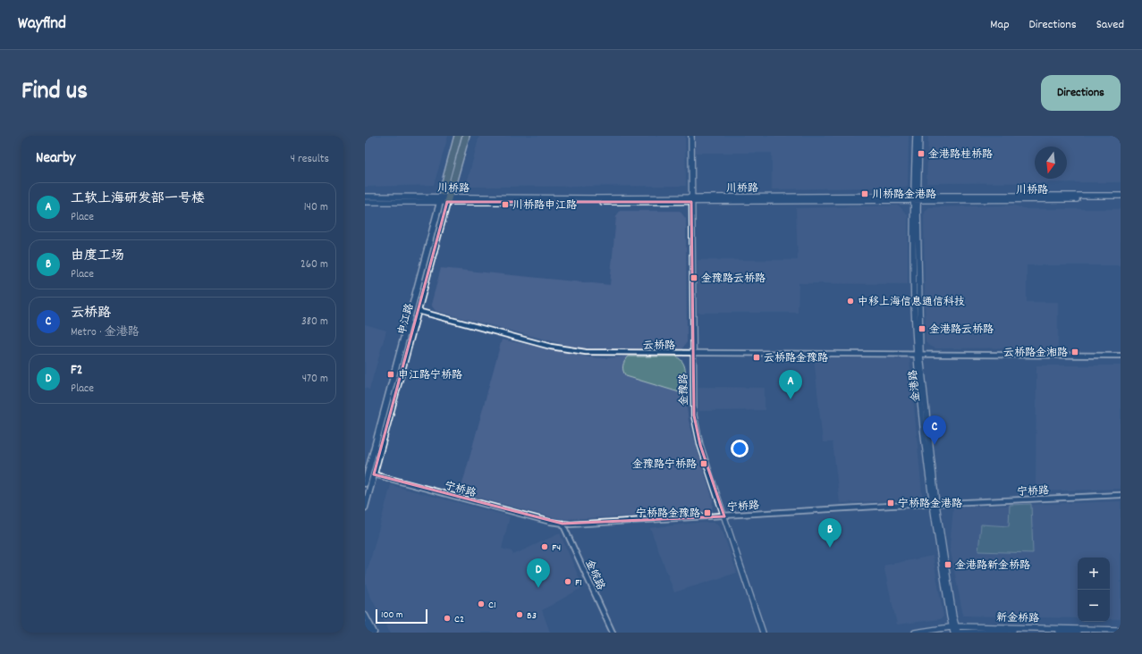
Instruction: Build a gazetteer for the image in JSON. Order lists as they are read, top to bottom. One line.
{"streets":{"main road":["申江路"],"street":["川桥路","云桥路","金港路","金豫路","宁桥路","金皖路","新金桥路"]},"crossings":[["川桥路","申江路"],["川桥路","金港路"],["川桥路","金豫路"],["申江路","云桥路"],["申江路","宁桥路"],["云桥路","金港路"],["云桥路","金豫路"],["金港路","宁桥路"],["金港路","新金桥路"],["金豫路","宁桥路"],["宁桥路","金皖路"]],"places":{"transit":["金港路桂桥路","川桥路金港路","川桥路申江路","金豫路云桥路","金港路云桥路","云桥路金湘路","云桥路金豫路","申江路宁桥路","金豫路宁桥路","宁桥路金港路","宁桥路金豫路","金港路新金桥路"],"other":["中移上海信息通信科技","F4","F1","C1","B3","C2"]},"scale_bar":"100 m","north":"bottom","page":{"header":"Wayfind","nav":["Map","Directions","Saved"],"title":"Find us","buttons":"Directions","heading":["Nearby","4 results"],"list":[{"mark":"A","name":"工软上海研发部一号楼","note":"Place","value":"140 m"},{"mark":"B","name":"由度工场","note":"Place","value":"260 m"},{"mark":"C","name":"云桥路","note":"Metro · 金港路","value":"380 m"},{"mark":"D","name":"F2","note":"Place","value":"470 m"}],"pins":["A","C","B","D"],"map_buttons":["+","−"],"scale":"100 m"}}
